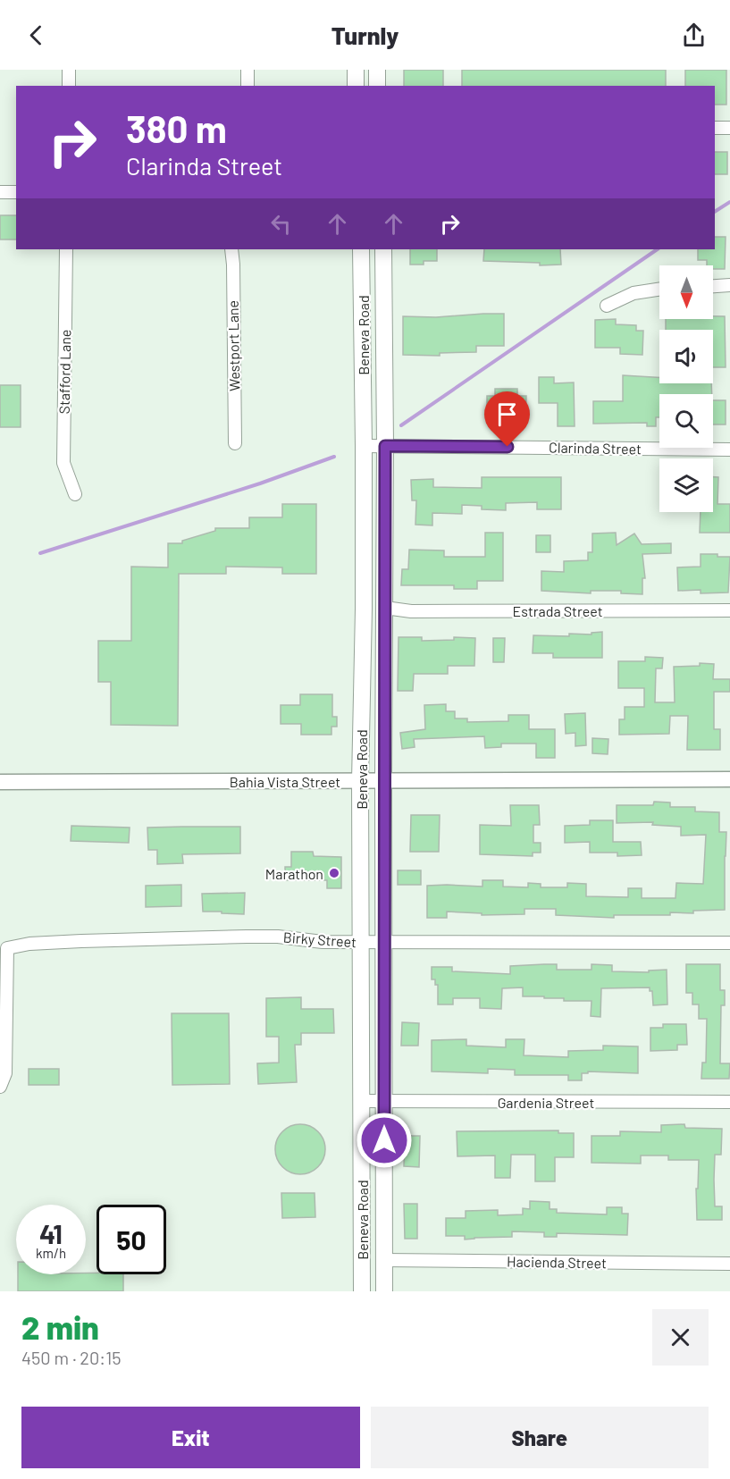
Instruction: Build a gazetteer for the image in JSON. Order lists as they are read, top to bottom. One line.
{"streets":{"main road":["Beneva Road"],"street":["Westport Lane","Stafford Lane","Clarinda Street","Estrada Street","Bahia Vista Street","Birky Street","Gardenia Street","Hacienda Street"]},"crossings":[["Beneva Road","Clarinda Street"],["Beneva Road","Estrada Street"],["Beneva Road","Bahia Vista Street"],["Beneva Road","Birky Street"],["Beneva Road","Gardenia Street"],["Beneva Road","Hacienda Street"]],"places":["Marathon"],"north":"bottom","page":{"header":"Turnly","turn":["380 m","Clarinda Street"],"speed":"41 km/h","limit":"50","heading":["2 min","450 m · 20:15"],"buttons":["Exit","Share"]}}
